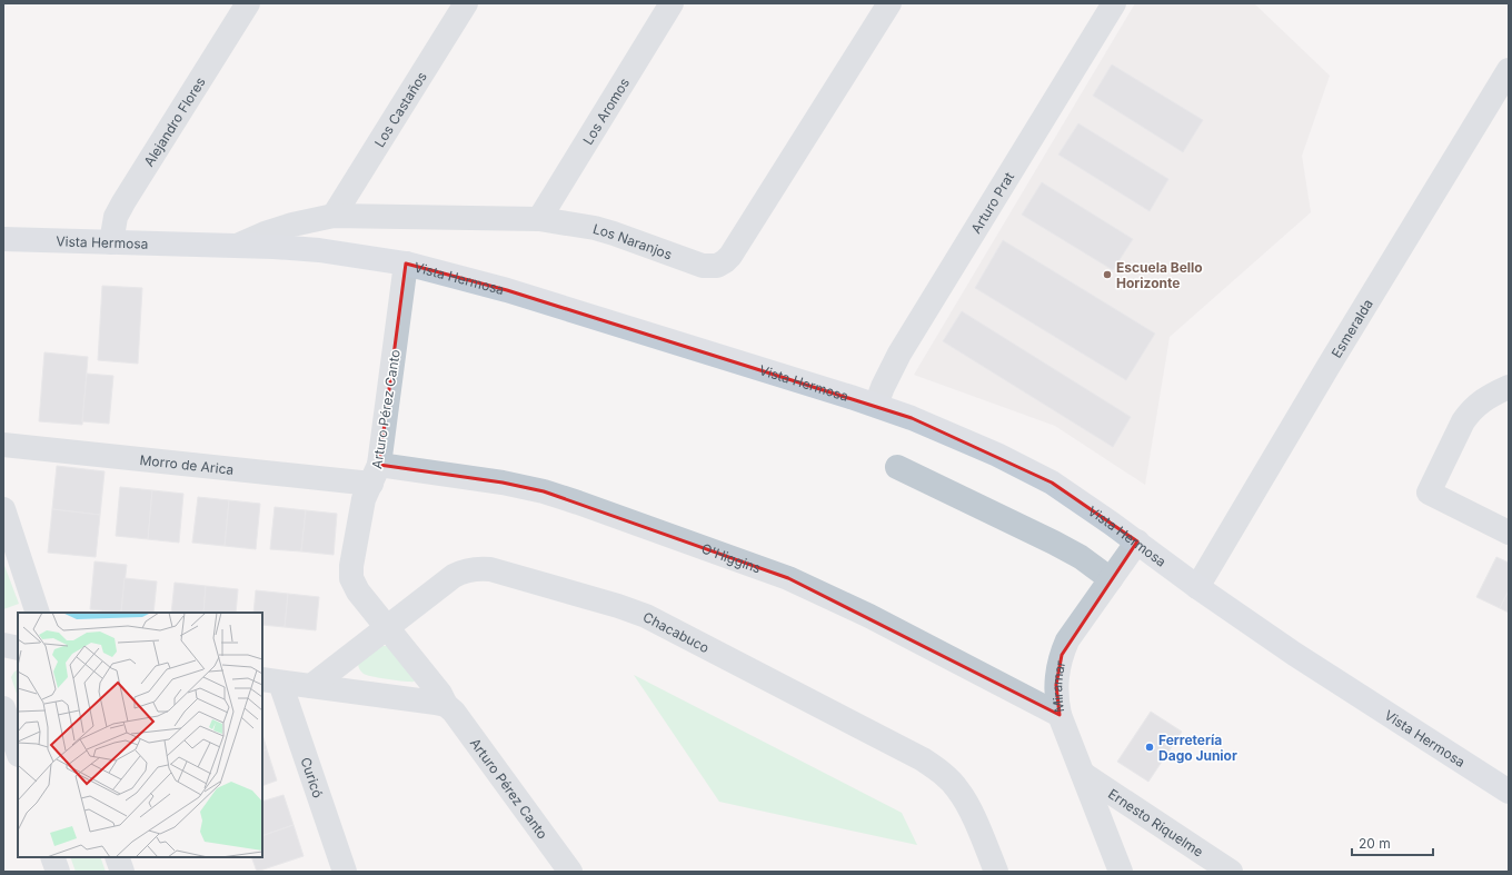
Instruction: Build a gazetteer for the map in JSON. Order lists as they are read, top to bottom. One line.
{"streets":{"main road":["Vista Hermosa"],"street":["Los Castaños","Los Aromos","Alejandro Flores","Arturo Prat","Los Naranjos","Esmeralda","Arturo Pérez Canto","Morro de Arica","O'Higgins","Chacabuco","Miramar","Curicó","Ernesto Riquelme"]},"crossings":[["Los Castaños","Los Naranjos"],["Los Aromos","Los Naranjos"],["Alejandro Flores","Vista Hermosa"],["Arturo Prat","Vista Hermosa"],["Vista Hermosa","Los Naranjos"],["Vista Hermosa","Esmeralda"],["Vista Hermosa","Arturo Pérez Canto"],["Vista Hermosa","Miramar"],["Arturo Pérez Canto","Morro de Arica"],["Arturo Pérez Canto","O'Higgins"],["Arturo Pérez Canto","Chacabuco"],["Morro de Arica","O'Higgins"],["O'Higgins","Miramar"],["Miramar","Ernesto Riquelme"]],"places":["Escuela Bello Horizonte","Ferretería Dago Junior"],"scale_bar":"20 m"}
